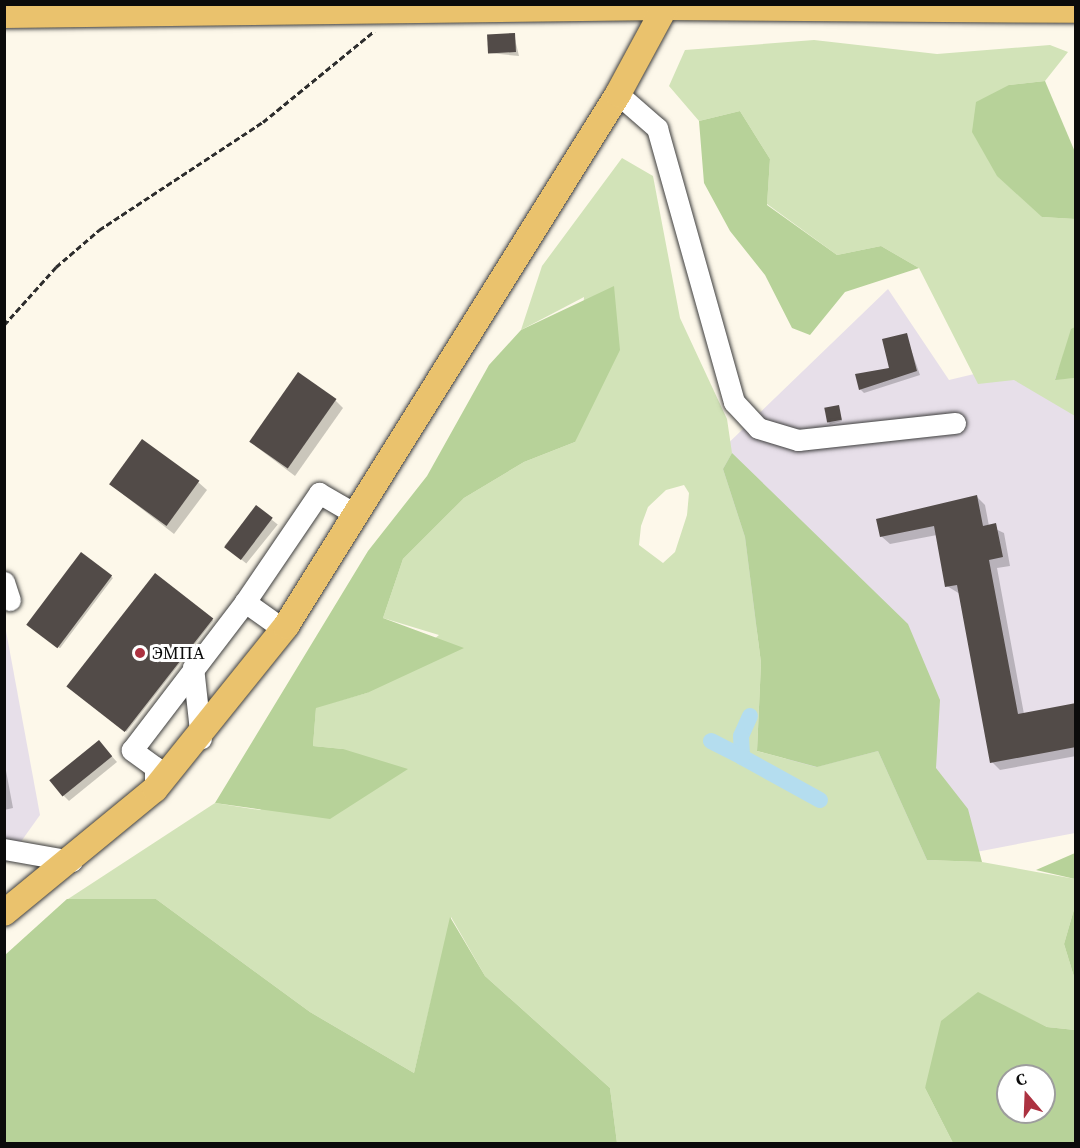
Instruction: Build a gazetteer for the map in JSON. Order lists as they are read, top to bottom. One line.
{"places":["ЭМПА"],"north":"top"}
